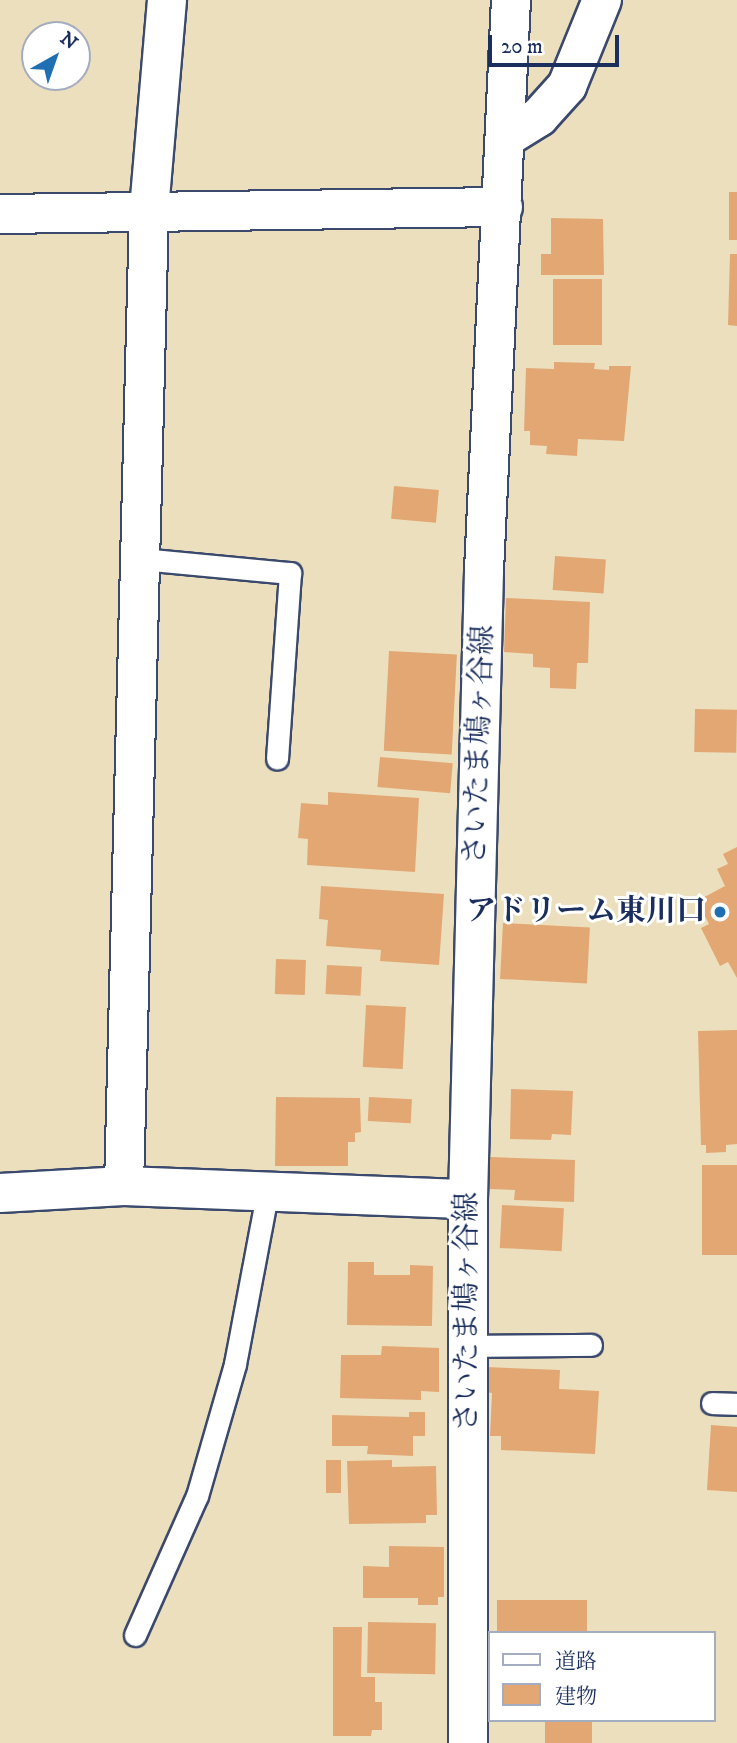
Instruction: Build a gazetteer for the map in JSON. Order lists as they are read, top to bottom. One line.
{"streets":{"street":["さいたま鳩ヶ谷線"]},"places":["アドリーム東川口"],"legend":["道路","建物"],"scale_bar":"20 m","north":"top right"}
